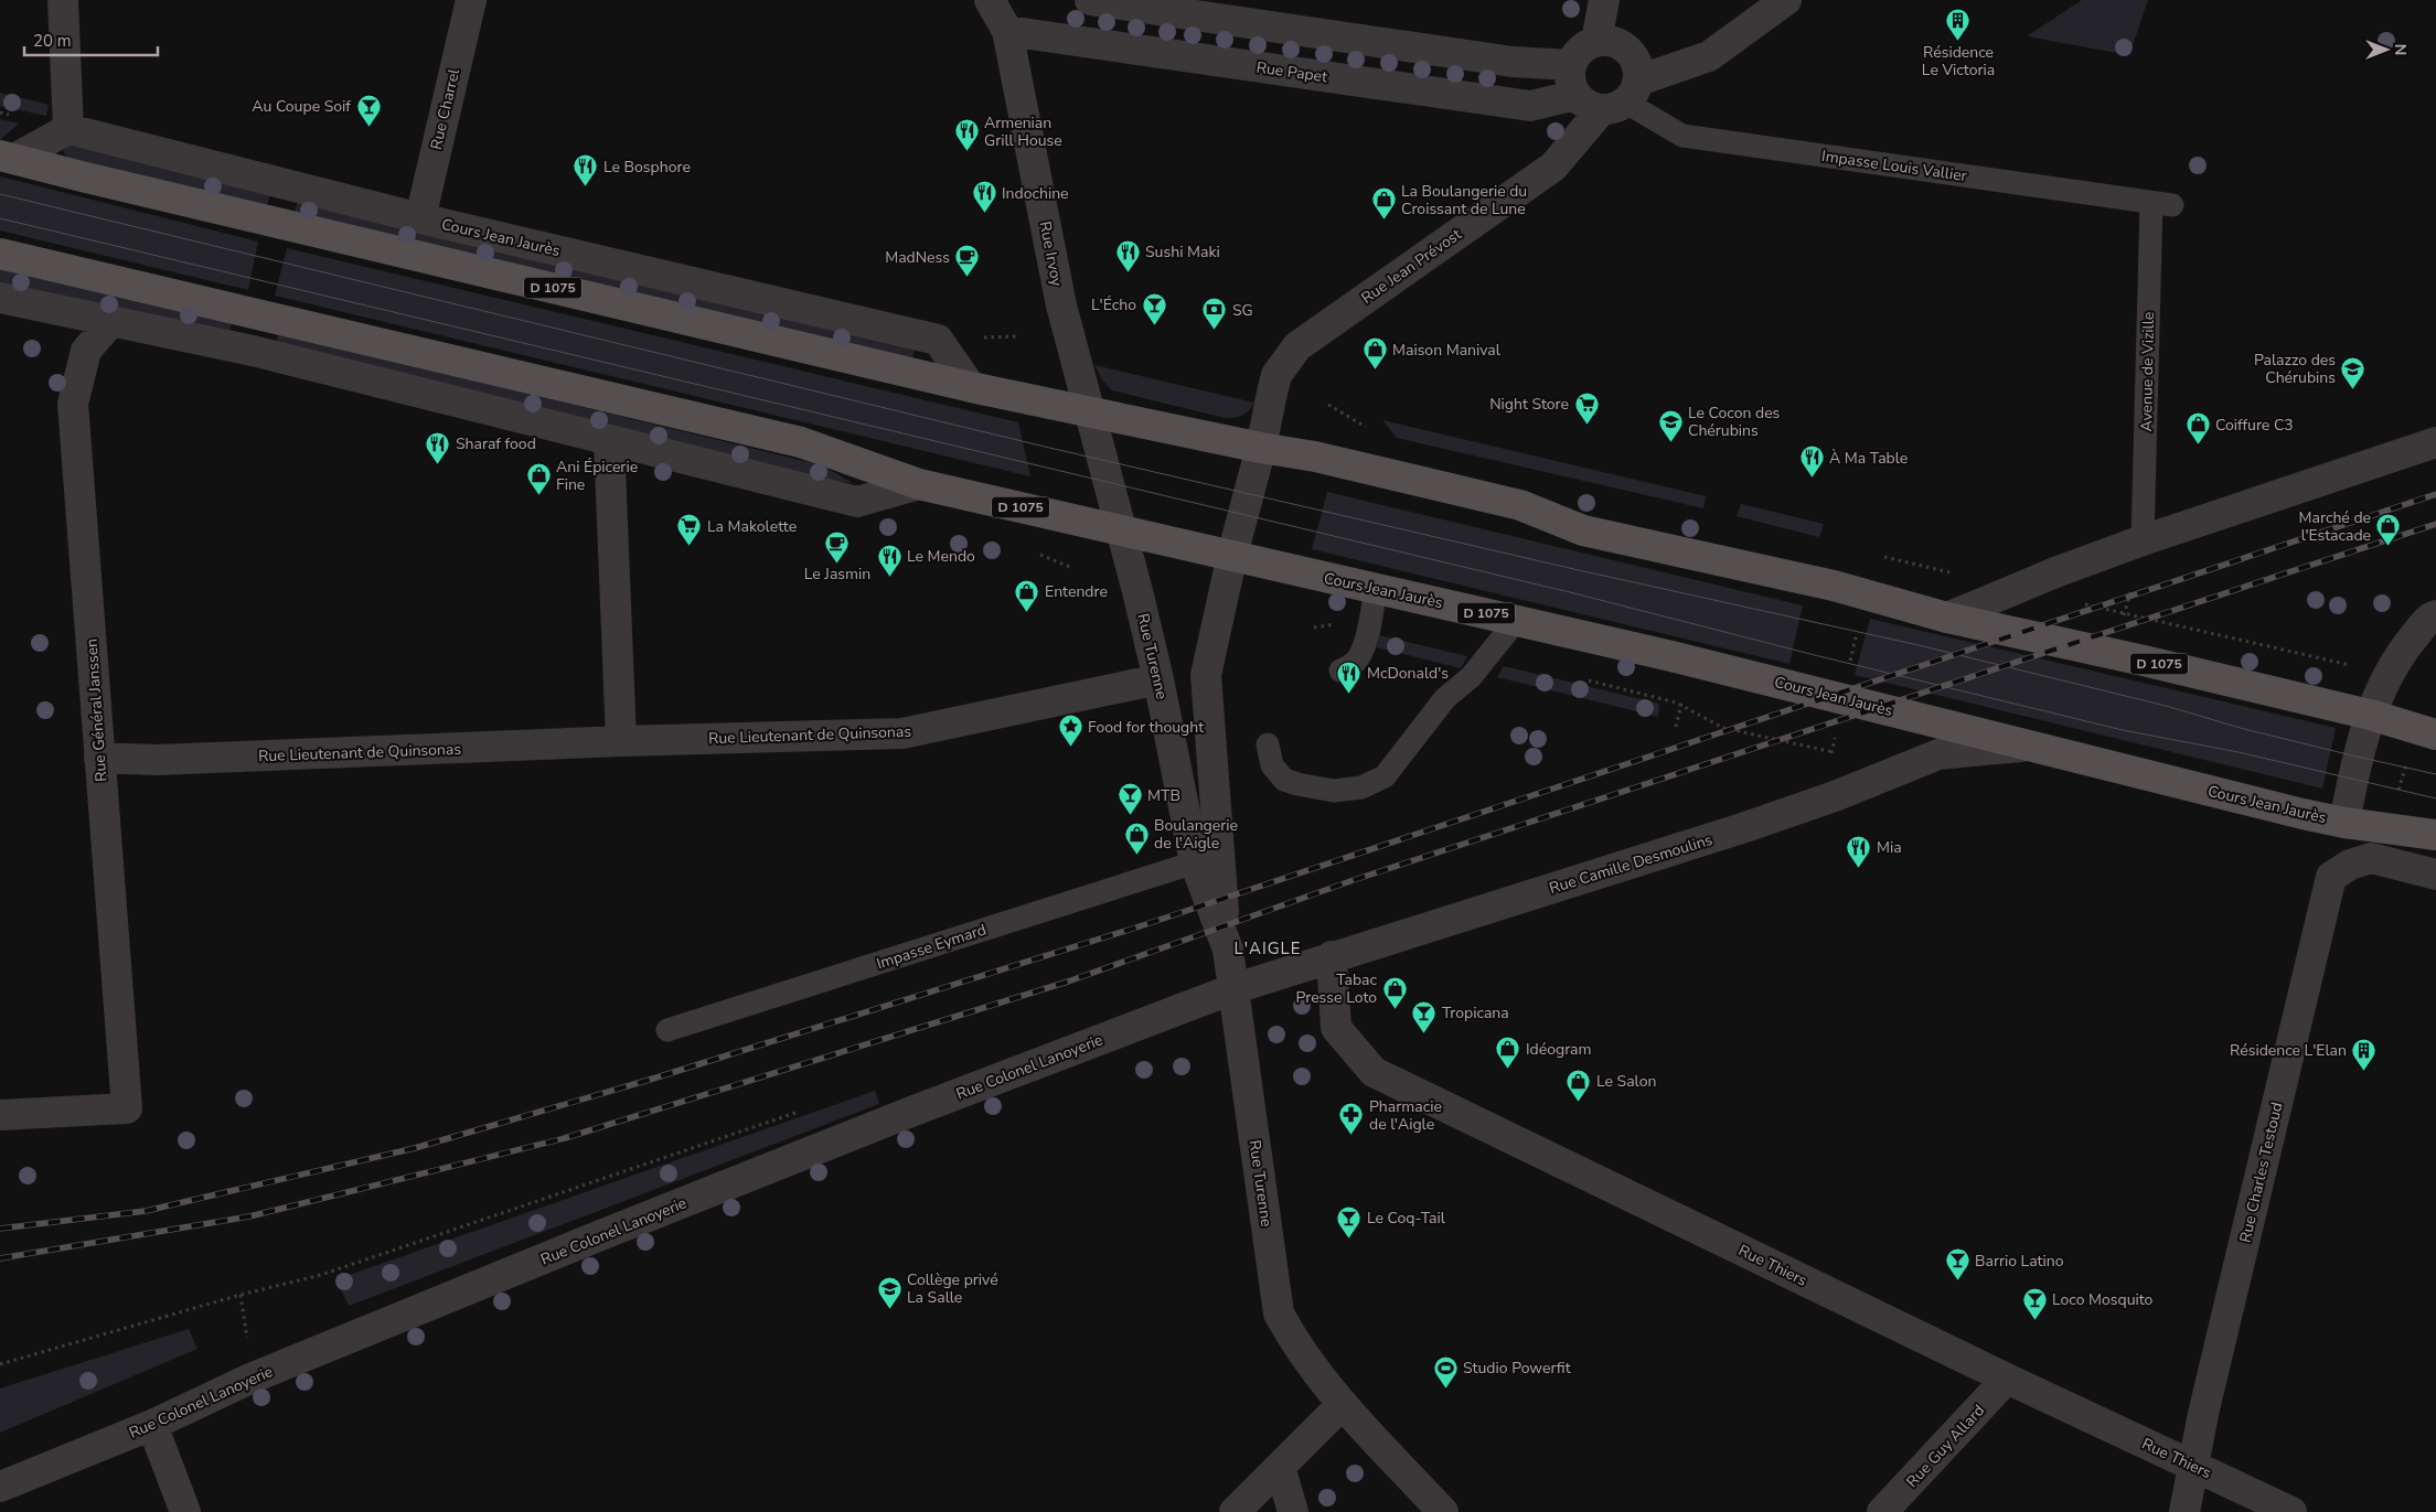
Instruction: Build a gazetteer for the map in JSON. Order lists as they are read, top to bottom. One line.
{"streets":{"main road":["Cours Jean Jaurès","D 1075"],"street":["Rue Papet","Rue Charrel","Rue Irvoy","Rue Jean Prévost","Rue Turenne","Rue Général Janssen","Rue Lieutenant de Quinsonas","Rue Camille Desmoulins","Rue Colonel Lanoyerie","Rue Charles Testoud","Rue Thiers","Rue Guy Allard"],"lane":["Impasse Louis Vallier","Avenue de Vizille","Impasse Eymard"]},"crossings":[["Rue Papet","Impasse Louis Vallier"],["Rue Papet","Rue Irvoy"],["Rue Papet","Rue Jean Prévost"],["Rue Charrel","Cours Jean Jaurès"],["Impasse Louis Vallier","Rue Jean Prévost"],["Impasse Louis Vallier","Avenue de Vizille"],["Cours Jean Jaurès","D 1075"],["Cours Jean Jaurès","Rue Turenne"],["Cours Jean Jaurès","Rue Général Janssen"],["Cours Jean Jaurès","Rue Camille Desmoulins"],["Rue Irvoy","D 1075"],["Rue Jean Prévost","D 1075"],["Rue Turenne","Rue Lieutenant de Quinsonas"],["Rue Turenne","Rue Camille Desmoulins"],["Rue Turenne","Impasse Eymard"],["Rue Turenne","Rue Colonel Lanoyerie"],["Rue Général Janssen","Rue Lieutenant de Quinsonas"],["Rue Camille Desmoulins","Rue Colonel Lanoyerie"],["Rue Camille Desmoulins","Rue Thiers"],["Rue Charles Testoud","Rue Thiers"],["Rue Thiers","Rue Guy Allard"]],"districts":["L'AIGLE"],"places":{"building":["Résidence Le Victoria","Résidence L'Elan"],"bar":["Au Coupe Soif","L'Écho","MTB","Tropicana","Le Coq-Tail","Barrio Latino","Loco Mosquito"],"restaurant":["Armenian Grill House","Le Bosphore","Indochine","Sushi Maki","Sharaf food","À Ma Table","Le Mendo","McDonald's","Mia"],"shop":["La Boulangerie du Croissant de Lune","Maison Manival","Coiffure C3","Ani Épicerie Fine","Marché de l'Estacade","Entendre","Boulangerie de l'Aigle","Tabac Presse Loto","Idéogram","Le Salon"],"cafe":["MadNess","Le Jasmin"],"bank":["SG"],"school or university":["Palazzo des Chérubins","Le Cocon des Chérubins","Collège privé La Salle"],"supermarket":["Night Store","La Makolette"],"place":["Food for thought"],"pharmacy":["Pharmacie de l'Aigle"],"sports":["Studio Powerfit"]},"scale_bar":"20 m","north":"right"}
